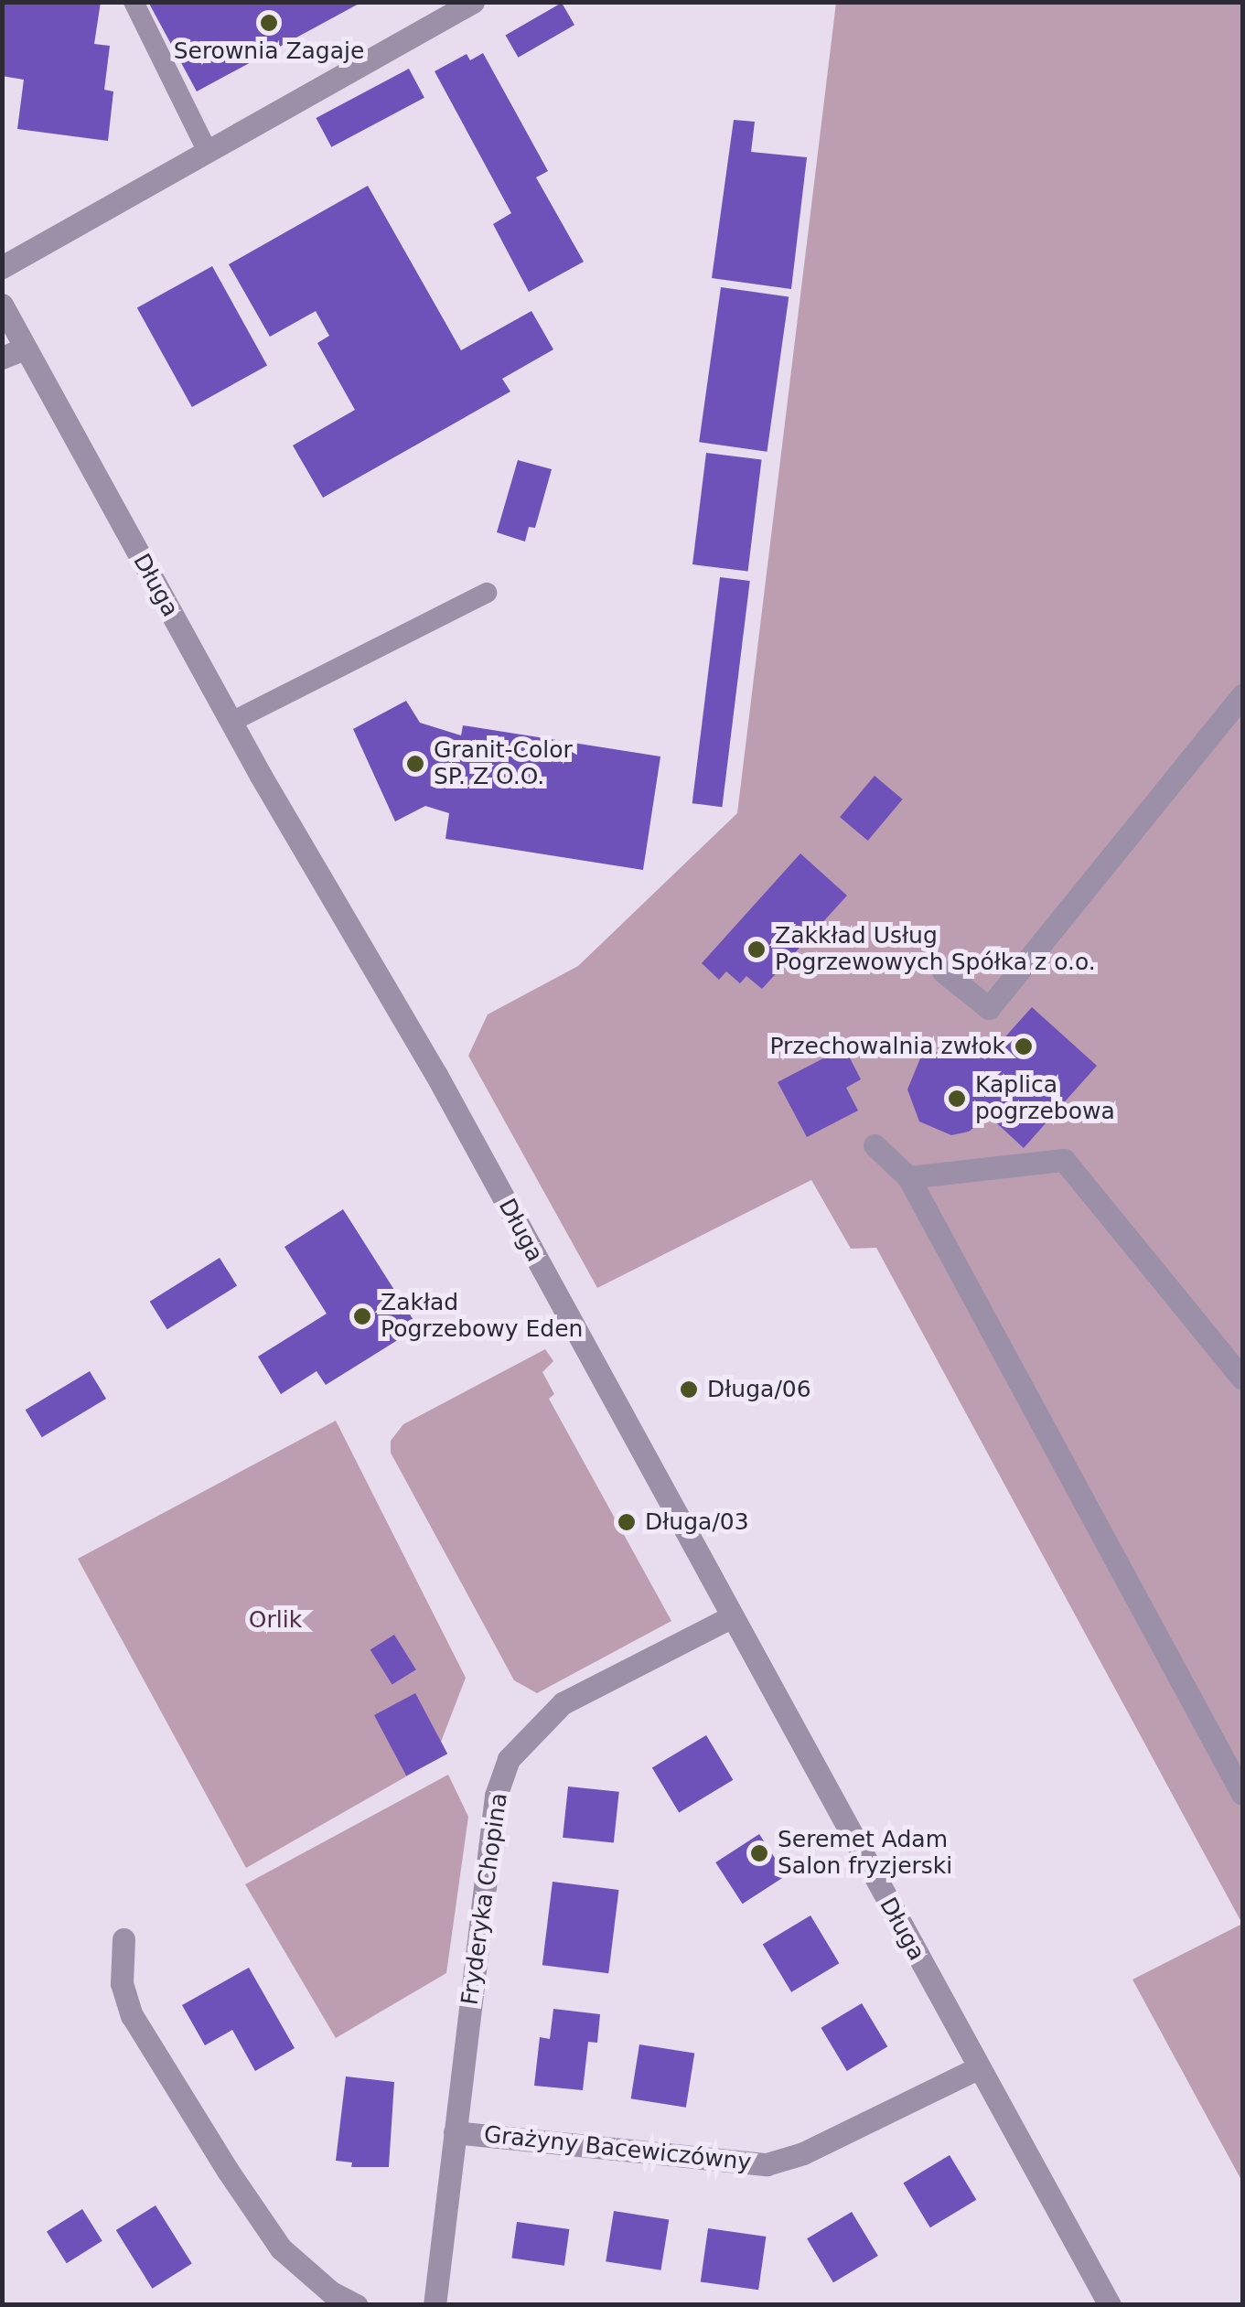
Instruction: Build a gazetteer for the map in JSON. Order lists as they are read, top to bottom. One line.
{"streets":{"street":["Długa","Fryderyka Chopina","Grażyny Bacewiczówny"]},"crossings":[["Długa","Fryderyka Chopina"],["Długa","Grażyny Bacewiczówny"],["Fryderyka Chopina","Grażyny Bacewiczówny"]],"parks":["Orlik"],"places":["Serownia Zagaje","Granit-Color SP. Z O.O.","Zakkład Usług Pogrzewowych Spółka z o.o.","Przechowalnia zwłok","Kaplica pogrzebowa","Zakład Pogrzebowy Eden","Długa/06","Długa/03","Seremet Adam Salon fryzjerski"]}
